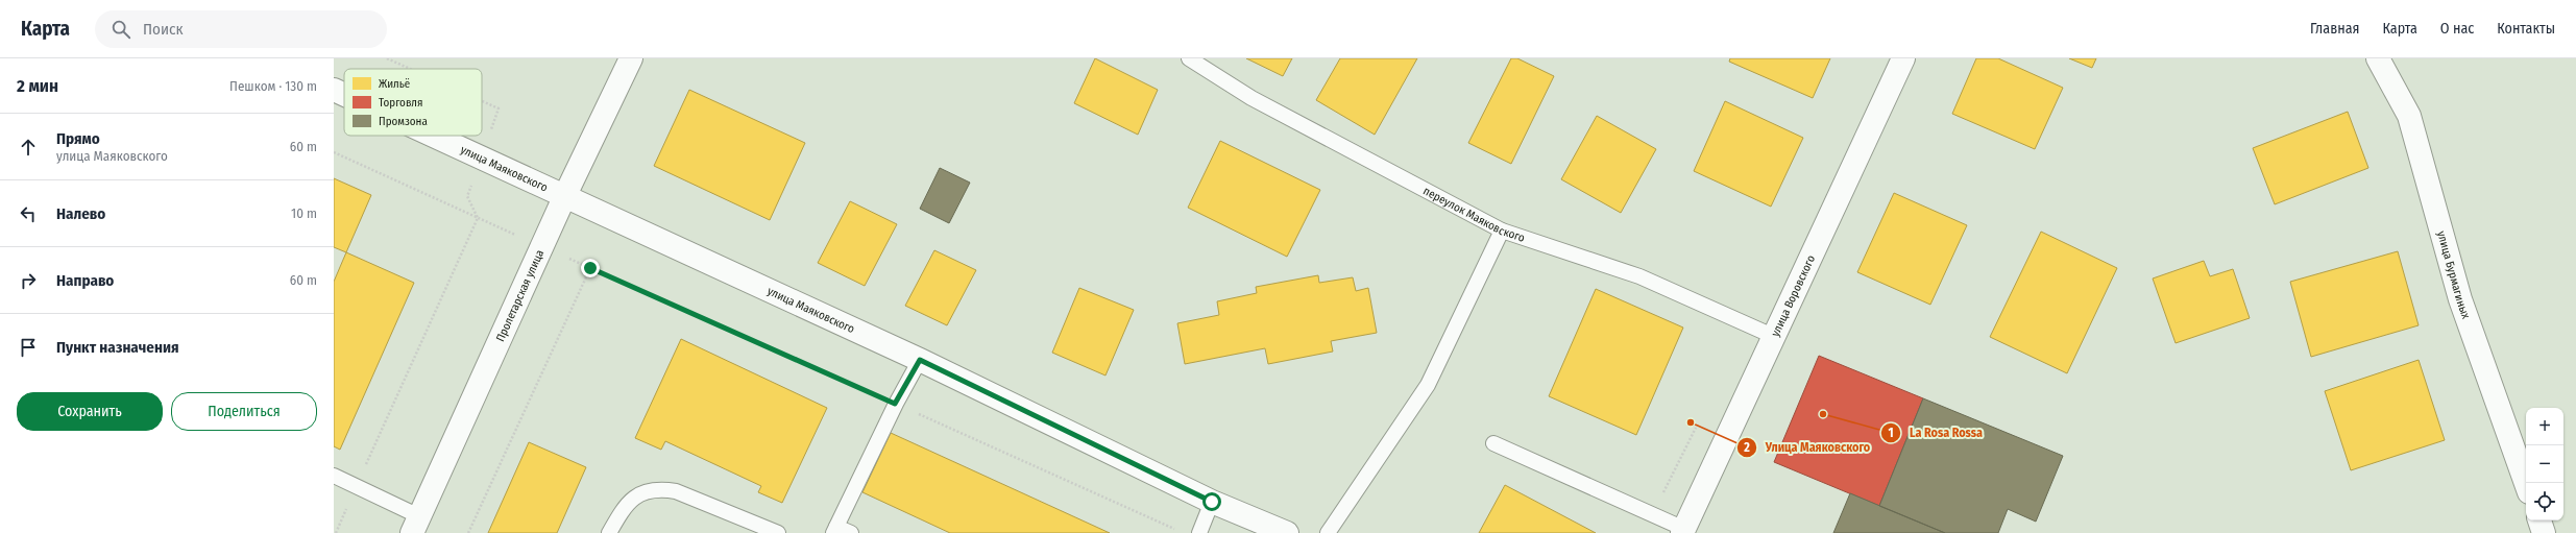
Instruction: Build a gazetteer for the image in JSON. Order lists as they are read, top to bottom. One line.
{"streets":{"street":["улица Маяковского","улица Бурмагиных","Пролетарская улица","улица Воровского"],"lane":["переулок Маяковского"]},"crossings":[["улица Маяковского","Пролетарская улица"],["переулок Маяковского","улица Воровского"]],"places":["La Rosa Rossa","Улица Маяковского"],"legend":["Жильё","Торговля","Промзона"],"page":{"header":"Карта","search":"Поиск","nav":["Главная","Карта","О нас","Контакты"],"heading":["2 мин","Пешком · 130 m"],"list":[["Прямо","улица Маяковского","60 m"],["Налево","10 m"],["Направо","60 m"],"Пункт назначения"],"buttons":["Сохранить","Поделиться"],"map_buttons":["+","−"]}}
